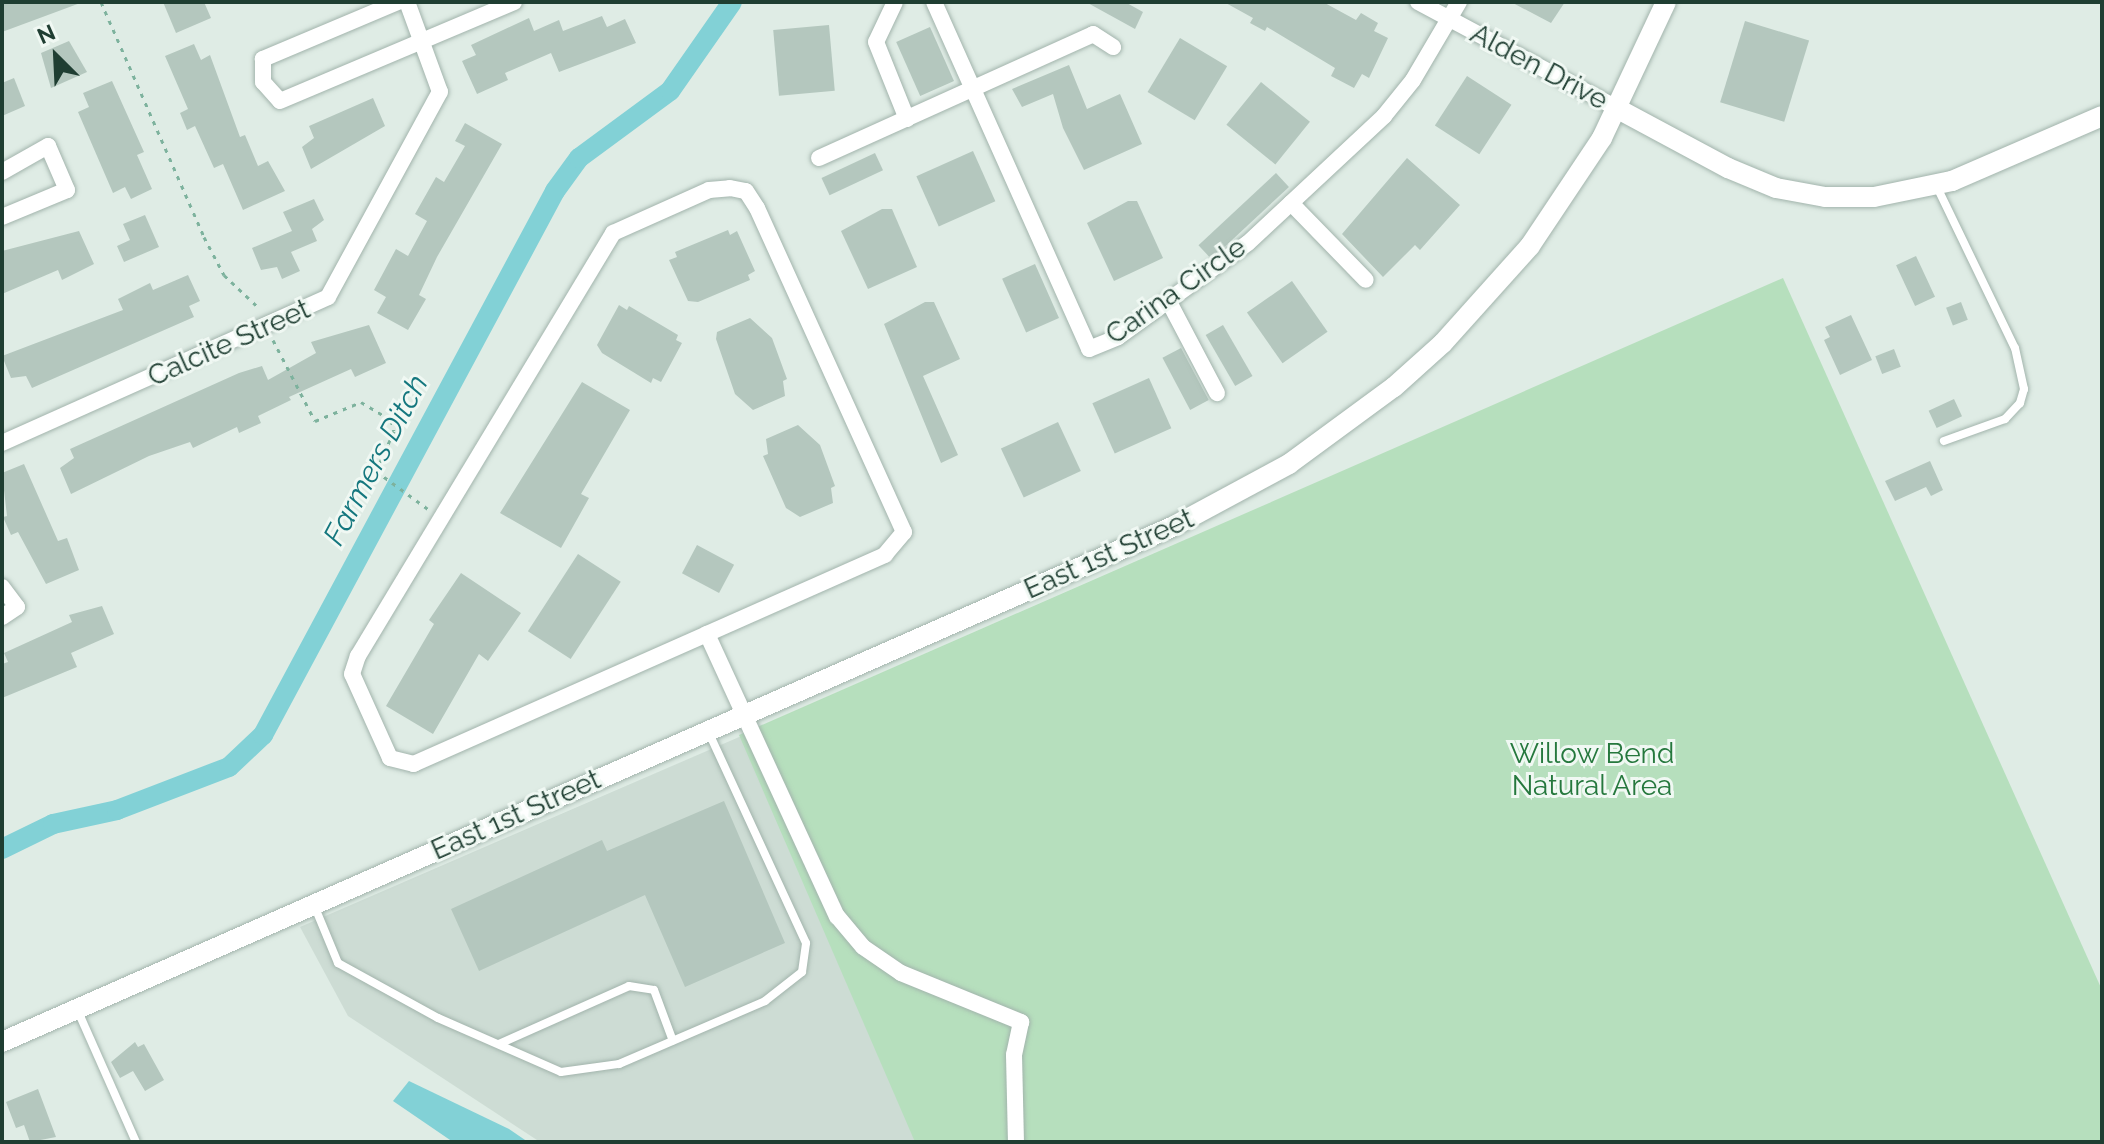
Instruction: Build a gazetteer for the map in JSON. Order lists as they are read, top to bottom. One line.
{"streets":{"street":["Alden Drive","Carina Circle","Calcite Street","East 1st Street"]},"crossings":[["Alden Drive","Carina Circle"],["Alden Drive","East 1st Street"]],"water":["Farmers Ditch"],"parks":["Willow Bend Natural Area"],"north":"top left"}
